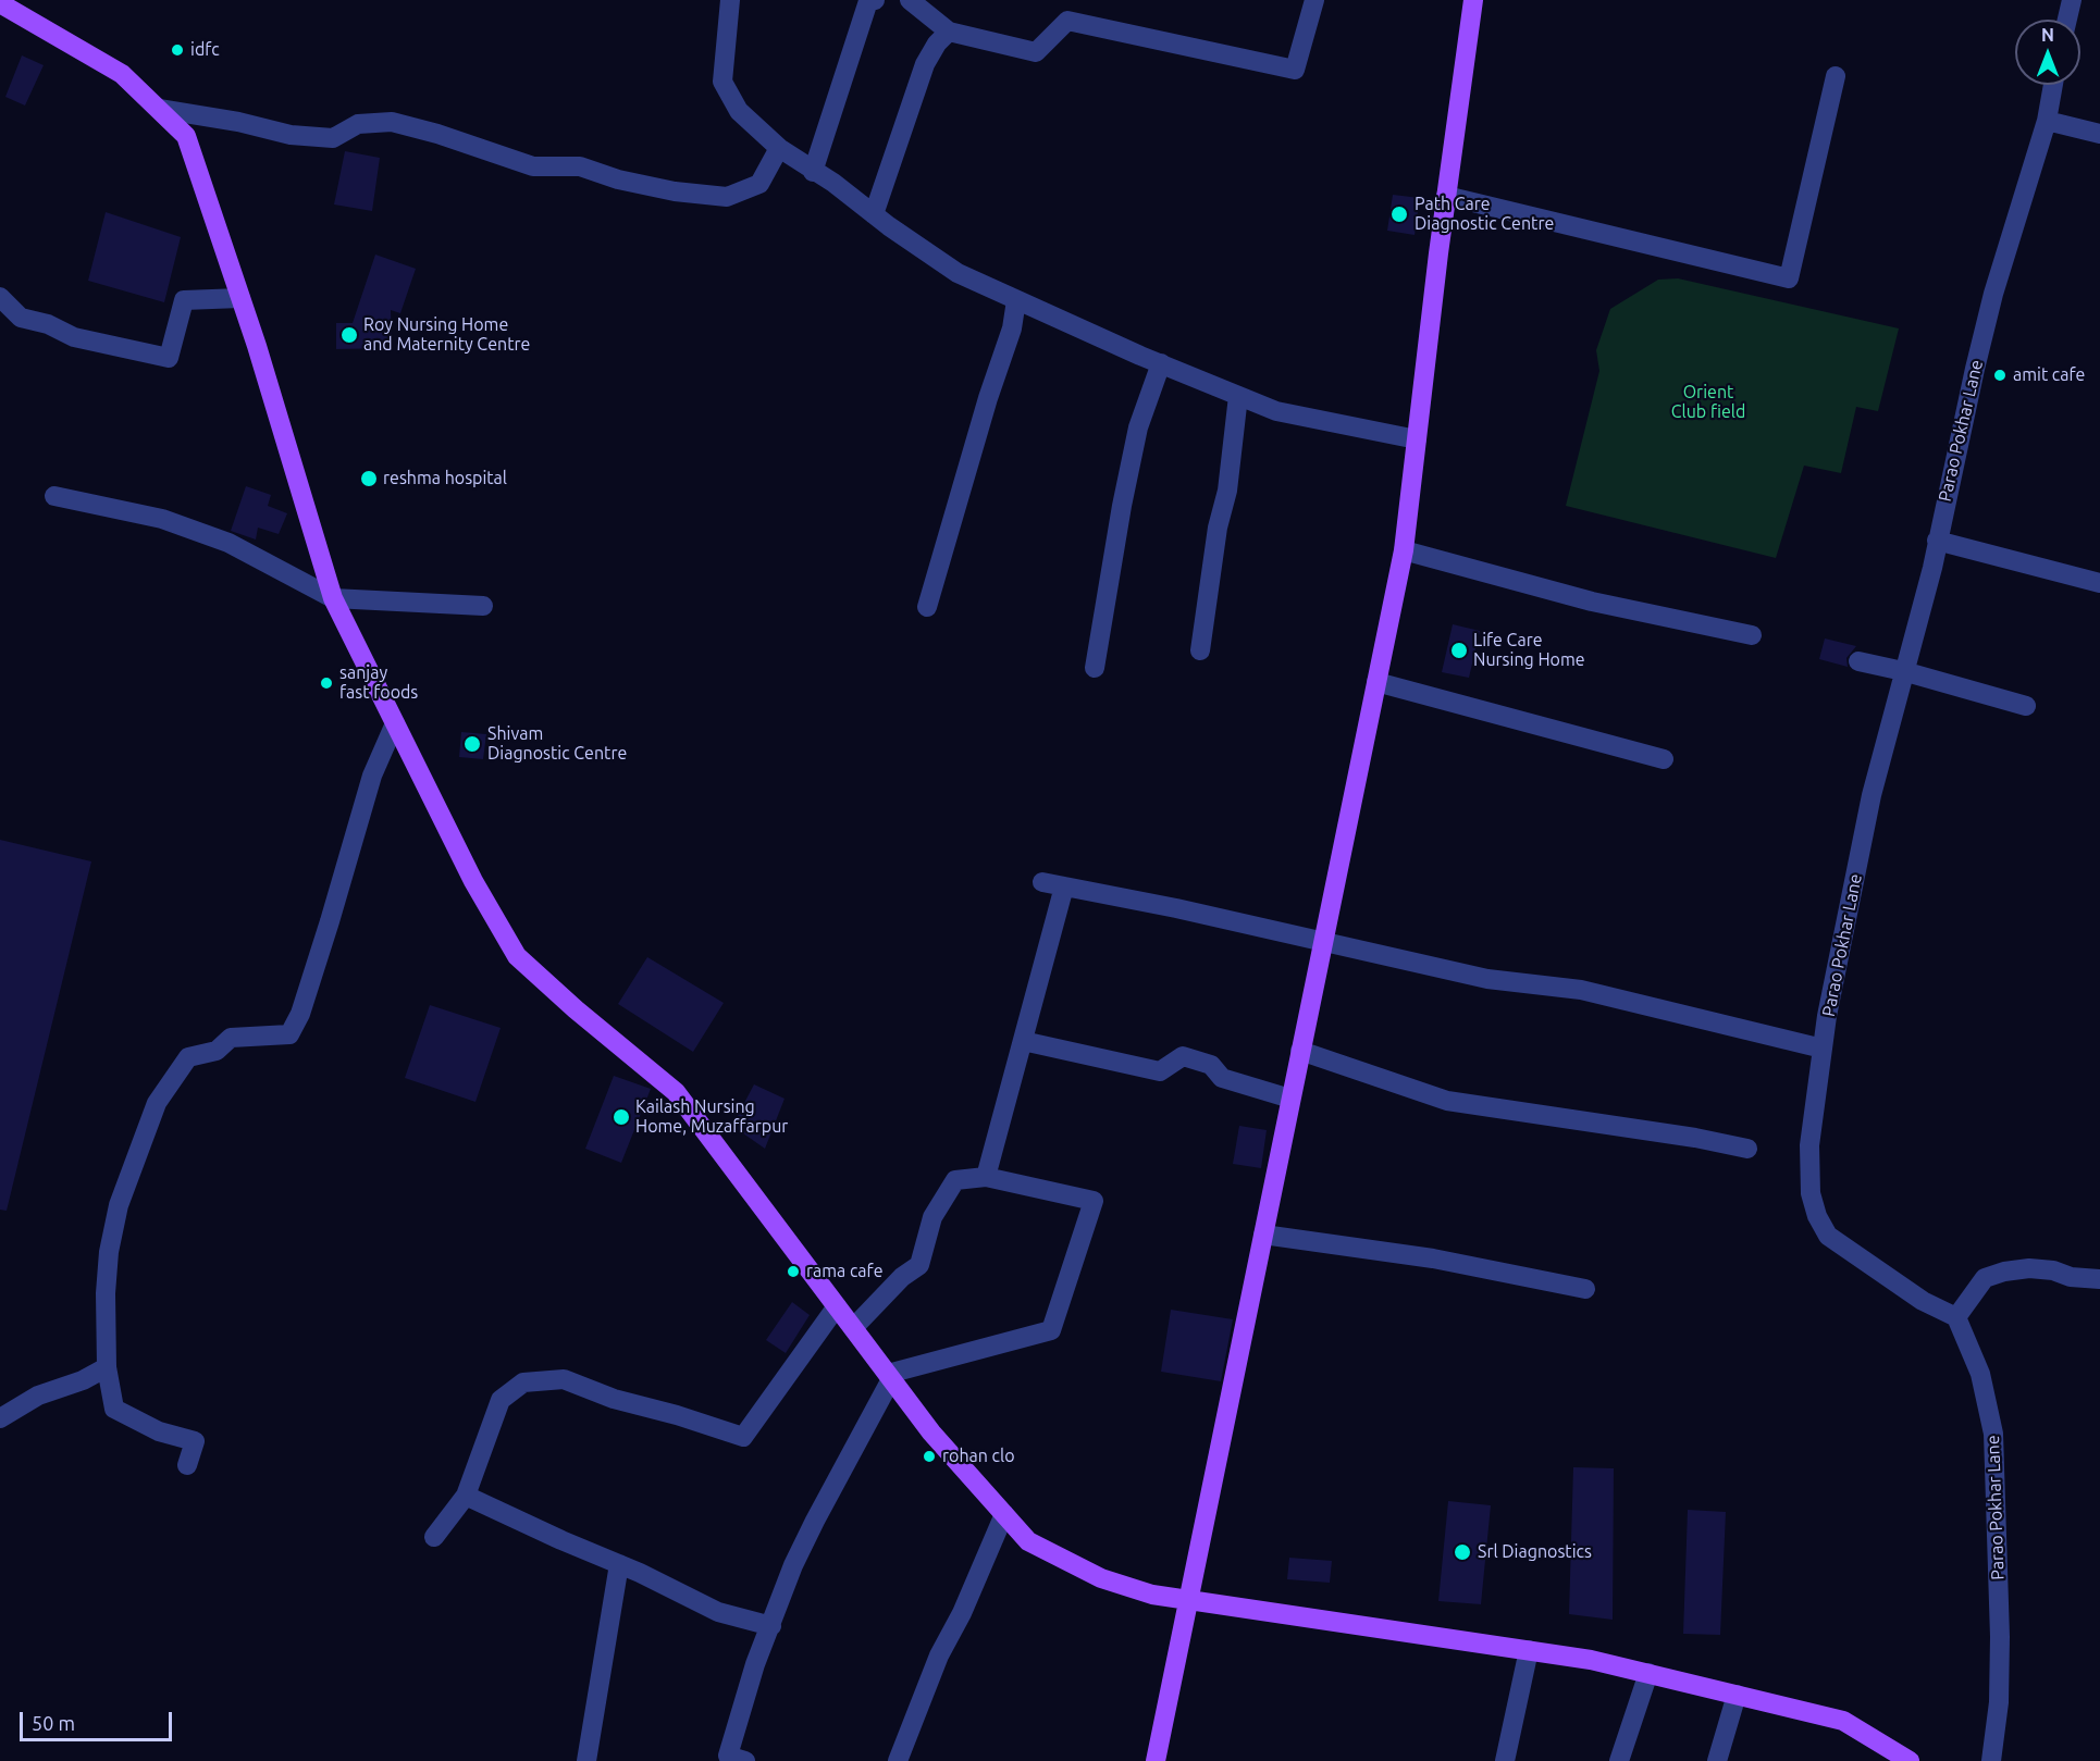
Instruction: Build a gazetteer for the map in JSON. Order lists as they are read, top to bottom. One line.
{"streets":{"street":["Parao Pokhar Lane"]},"parks":["Orient Club field"],"places":["idfc","Path Care Diagnostic Centre","Roy Nursing Home and Maternity Centre","amit cafe","reshma hospital","Life Care Nursing Home","sanjay fast foods","Shivam Diagnostic Centre","Kailash Nursing Home, Muzaffarpur","rama cafe","rohan clo","Srl Diagnostics"],"scale_bar":"50 m","north":"top"}
